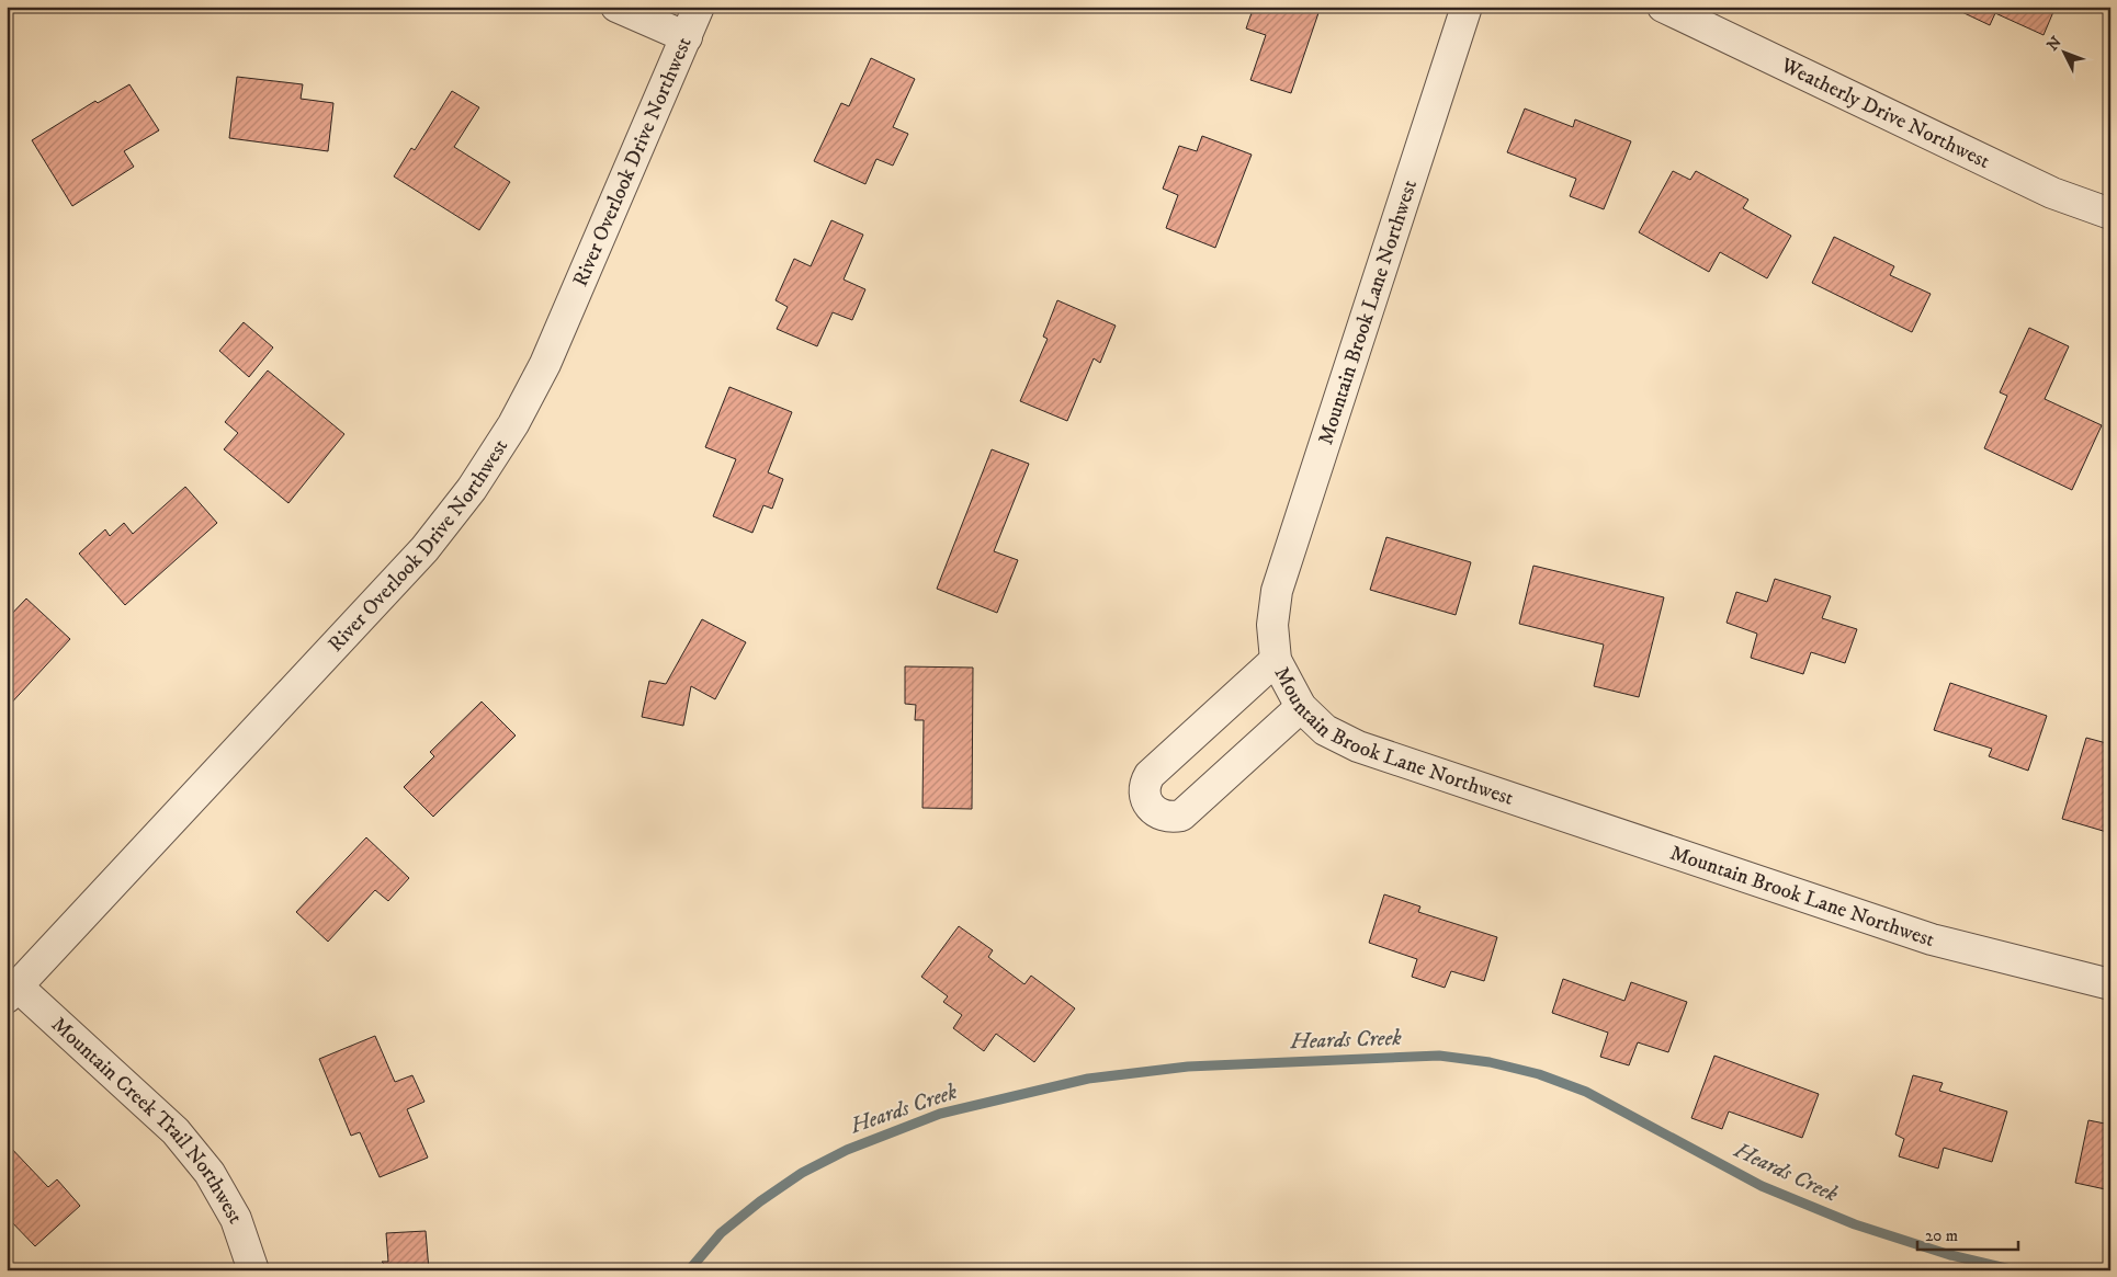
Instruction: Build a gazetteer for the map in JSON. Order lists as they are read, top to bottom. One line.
{"streets":{"street":["Weatherly Drive Northwest","River Overlook Drive Northwest","Mountain Brook Lane Northwest","Mountain Creek Trail Northwest"]},"crossings":[["River Overlook Drive Northwest","Mountain Creek Trail Northwest"]],"water":["Heards Creek"],"scale_bar":"20 m","north":"top left"}
